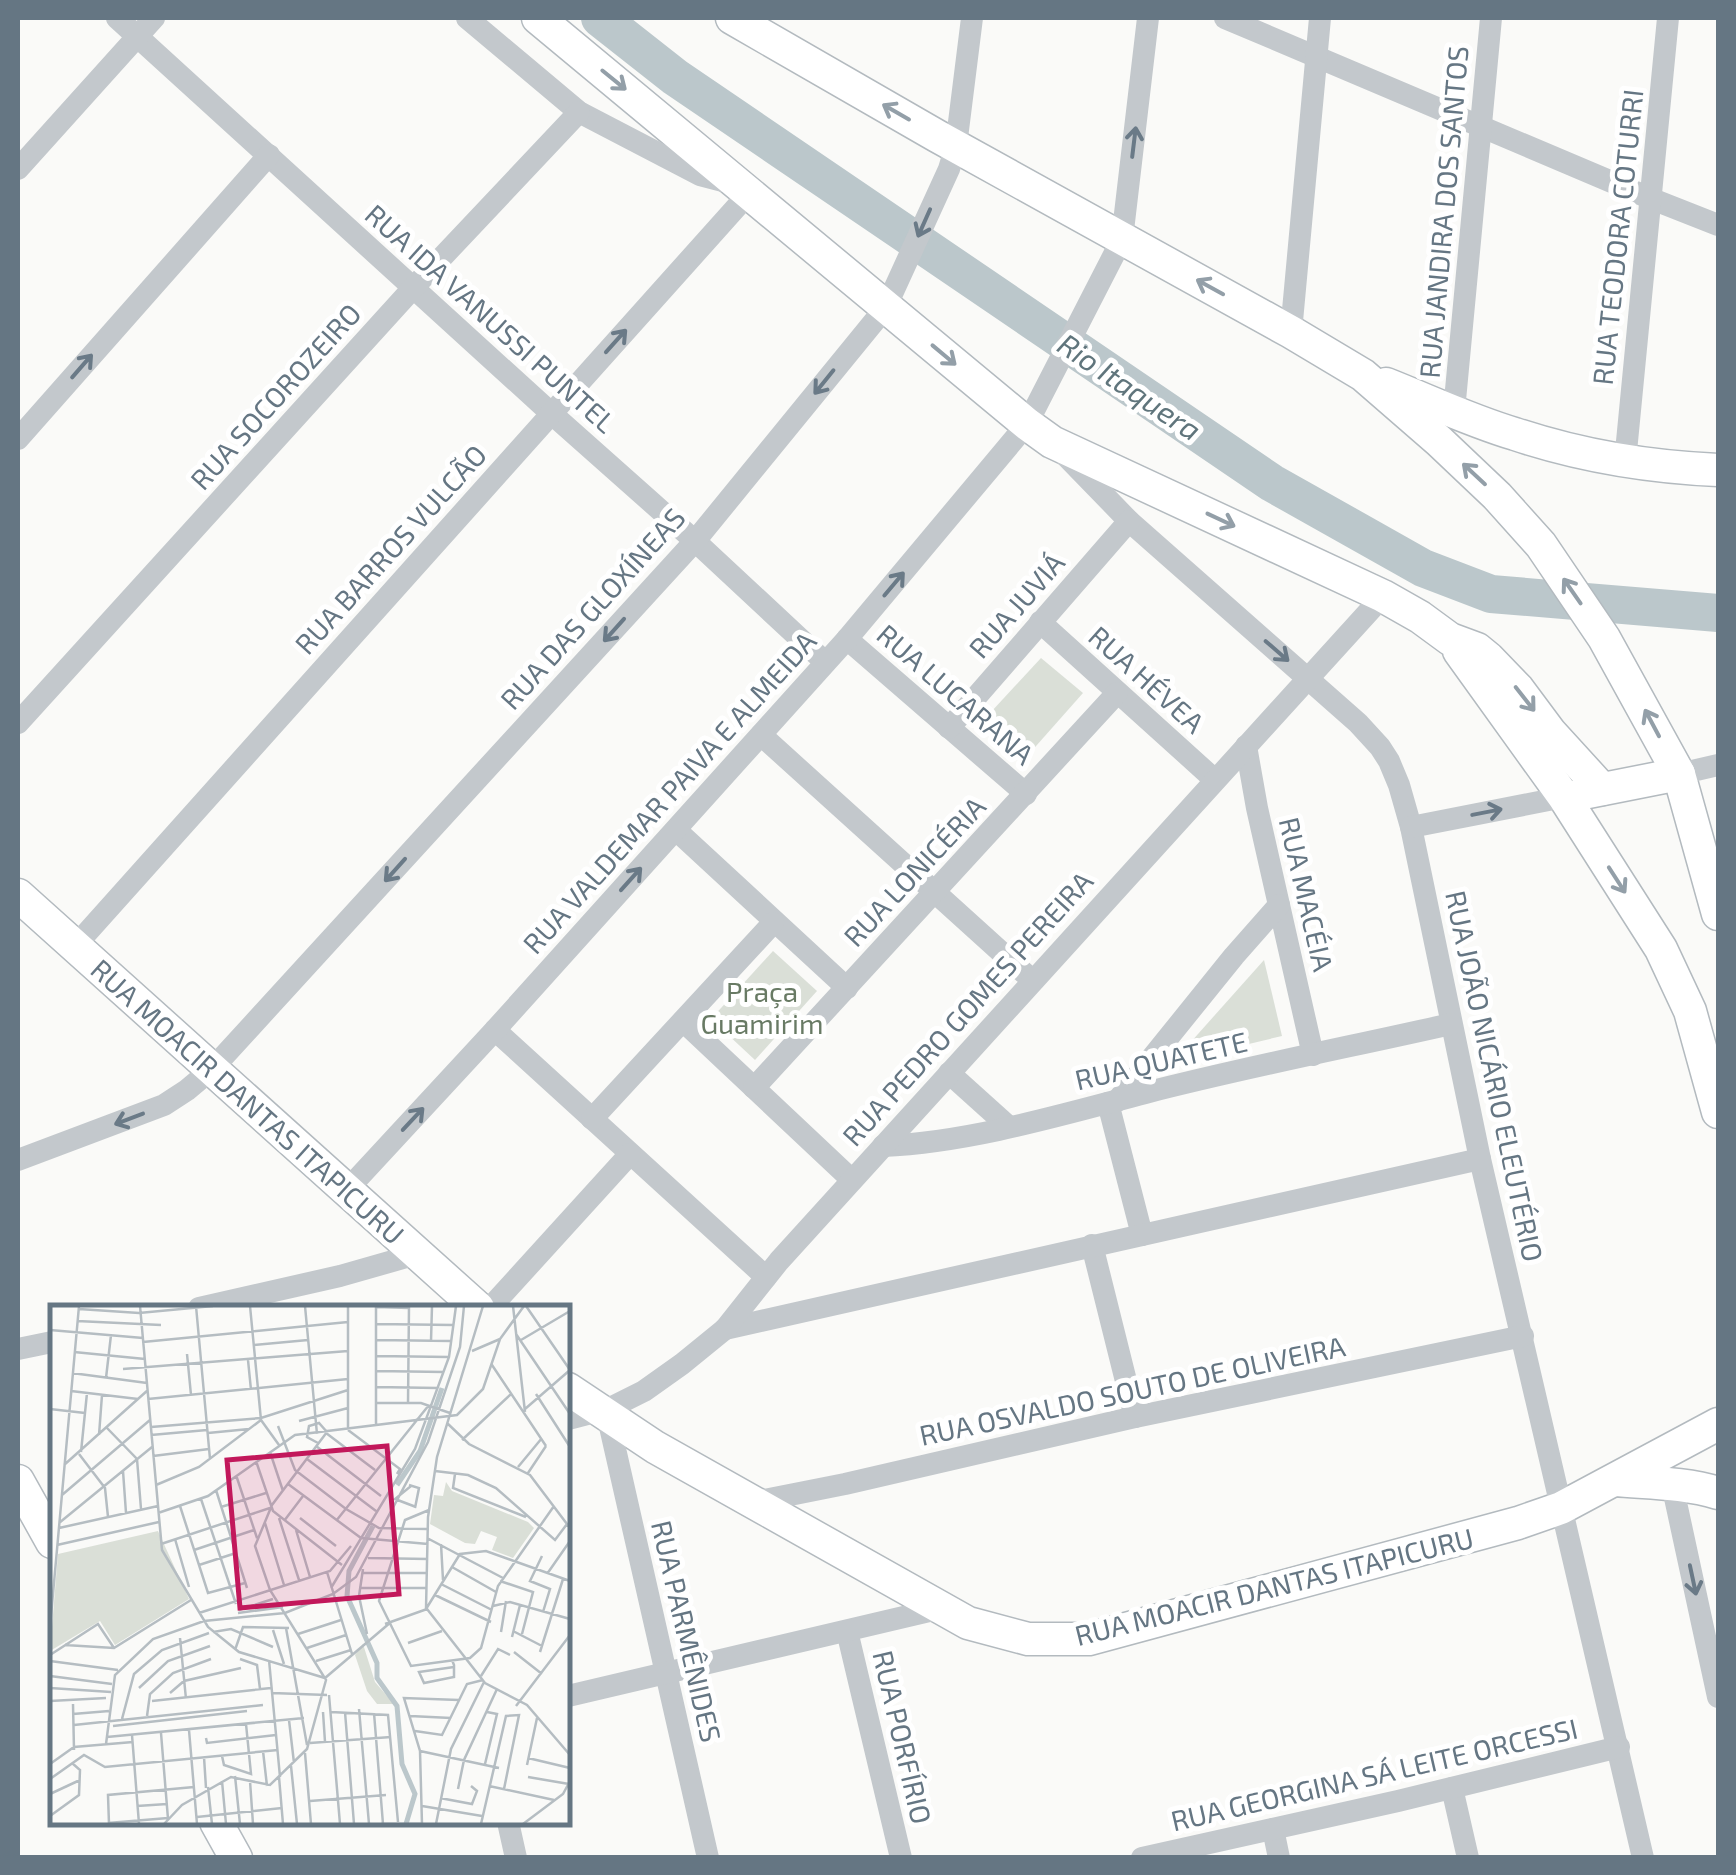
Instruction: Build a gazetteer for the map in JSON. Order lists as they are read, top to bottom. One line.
{"streets":{"street":["RUA JANDIRA DOS SANTOS","RUA TEODORA COTURRI","RUA IDA VANUSSI PUNTEL","RUA SOCOROZEIRO","RUA BARROS VULCÃO","RUA JUVIÁ","RUA DAS GLOXÍNEAS","RUA HÉVEA","RUA LUCARANA","RUA VALDEMAR PAIVA E ALMEIDA","RUA LONICÉRIA","RUA MACÉIA","RUA PEDRO GOMES PEREIRA","RUA QUATETE","RUA JOÃO NICÁRIO ELEUTÉRIO","RUA MOACIR DANTAS ITAPICURU","RUA OSVALDO SOUTO DE OLIVEIRA","RUA PARMÊNIDES","RUA PORFÍRIO","RUA GEORGINA SÁ LEITE ORCESSI"]},"crossings":[["RUA IDA VANUSSI PUNTEL","RUA SOCOROZEIRO"],["RUA IDA VANUSSI PUNTEL","RUA BARROS VULCÃO"],["RUA IDA VANUSSI PUNTEL","RUA DAS GLOXÍNEAS"],["RUA IDA VANUSSI PUNTEL","RUA VALDEMAR PAIVA E ALMEIDA"],["RUA BARROS VULCÃO","RUA MOACIR DANTAS ITAPICURU"],["RUA JUVIÁ","RUA HÉVEA"],["RUA JUVIÁ","RUA LUCARANA"],["RUA JUVIÁ","RUA JOÃO NICÁRIO ELEUTÉRIO"],["RUA DAS GLOXÍNEAS","RUA MOACIR DANTAS ITAPICURU"],["RUA HÉVEA","RUA LONICÉRIA"],["RUA HÉVEA","RUA PEDRO GOMES PEREIRA"],["RUA LUCARANA","RUA VALDEMAR PAIVA E ALMEIDA"],["RUA LUCARANA","RUA LONICÉRIA"],["RUA VALDEMAR PAIVA E ALMEIDA","RUA JOÃO NICÁRIO ELEUTÉRIO"],["RUA VALDEMAR PAIVA E ALMEIDA","RUA MOACIR DANTAS ITAPICURU"],["RUA MACÉIA","RUA PEDRO GOMES PEREIRA"],["RUA MACÉIA","RUA QUATETE"],["RUA PEDRO GOMES PEREIRA","RUA QUATETE"],["RUA PEDRO GOMES PEREIRA","RUA JOÃO NICÁRIO ELEUTÉRIO"],["RUA PEDRO GOMES PEREIRA","RUA MOACIR DANTAS ITAPICURU"],["RUA PEDRO GOMES PEREIRA","RUA PARMÊNIDES"],["RUA QUATETE","RUA JOÃO NICÁRIO ELEUTÉRIO"],["RUA JOÃO NICÁRIO ELEUTÉRIO","RUA MOACIR DANTAS ITAPICURU"],["RUA JOÃO NICÁRIO ELEUTÉRIO","RUA OSVALDO SOUTO DE OLIVEIRA"],["RUA JOÃO NICÁRIO ELEUTÉRIO","RUA GEORGINA SÁ LEITE ORCESSI"],["RUA MOACIR DANTAS ITAPICURU","RUA OSVALDO SOUTO DE OLIVEIRA"],["RUA MOACIR DANTAS ITAPICURU","RUA PARMÊNIDES"]],"one_way":["RUA DAS GLOXÍNEAS"],"water":["Rio Itaquera"],"parks":["Praça Guamirim"]}
